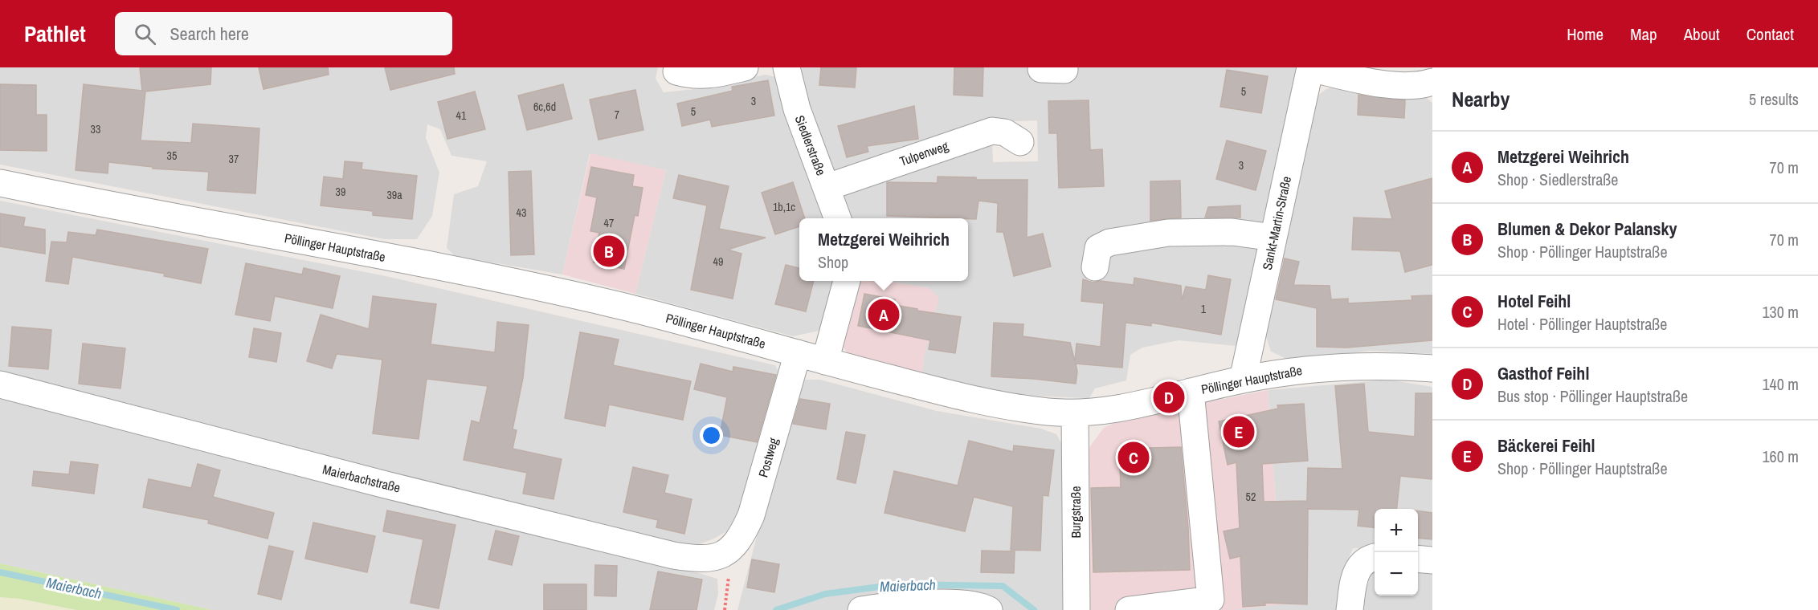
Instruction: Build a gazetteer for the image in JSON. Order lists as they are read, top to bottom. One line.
{"streets":{"street":["Siedlerstraße","Tulpenweg","Sankt-Martin-Straße","Pöllinger Hauptstraße","Postweg","Maierbachstraße","Burgstraße"]},"crossings":[["Siedlerstraße","Tulpenweg"],["Sankt-Martin-Straße","Pöllinger Hauptstraße"],["Pöllinger Hauptstraße","Postweg"],["Pöllinger Hauptstraße","Burgstraße"],["Postweg","Maierbachstraße"]],"water":["Maierbach"],"house_numbers":["5","3","6c,6d","5","7","41","33","35","37","3","39","39a","1b,1c","43","47","49","1","52"],"page":{"header":"Pathlet","search":"Search here","nav":["Home","Map","About","Contact"],"heading":["Nearby","5 results"],"list":[{"mark":"A","name":"Metzgerei Weihrich","note":"Shop · Siedlerstraße","value":"70 m"},{"mark":"B","name":"Blumen & Dekor Palansky","note":"Shop · Pöllinger Hauptstraße","value":"70 m"},{"mark":"C","name":"Hotel Feihl","note":"Hotel · Pöllinger Hauptstraße","value":"130 m"},{"mark":"D","name":"Gasthof Feihl","note":"Bus stop · Pöllinger Hauptstraße","value":"140 m"},{"mark":"E","name":"Bäckerei Feihl","note":"Shop · Pöllinger Hauptstraße","value":"160 m"}],"popup":["Metzgerei Weihrich","Shop"],"pins":["B","A","D","E","C"],"map_buttons":["+","−"]}}
